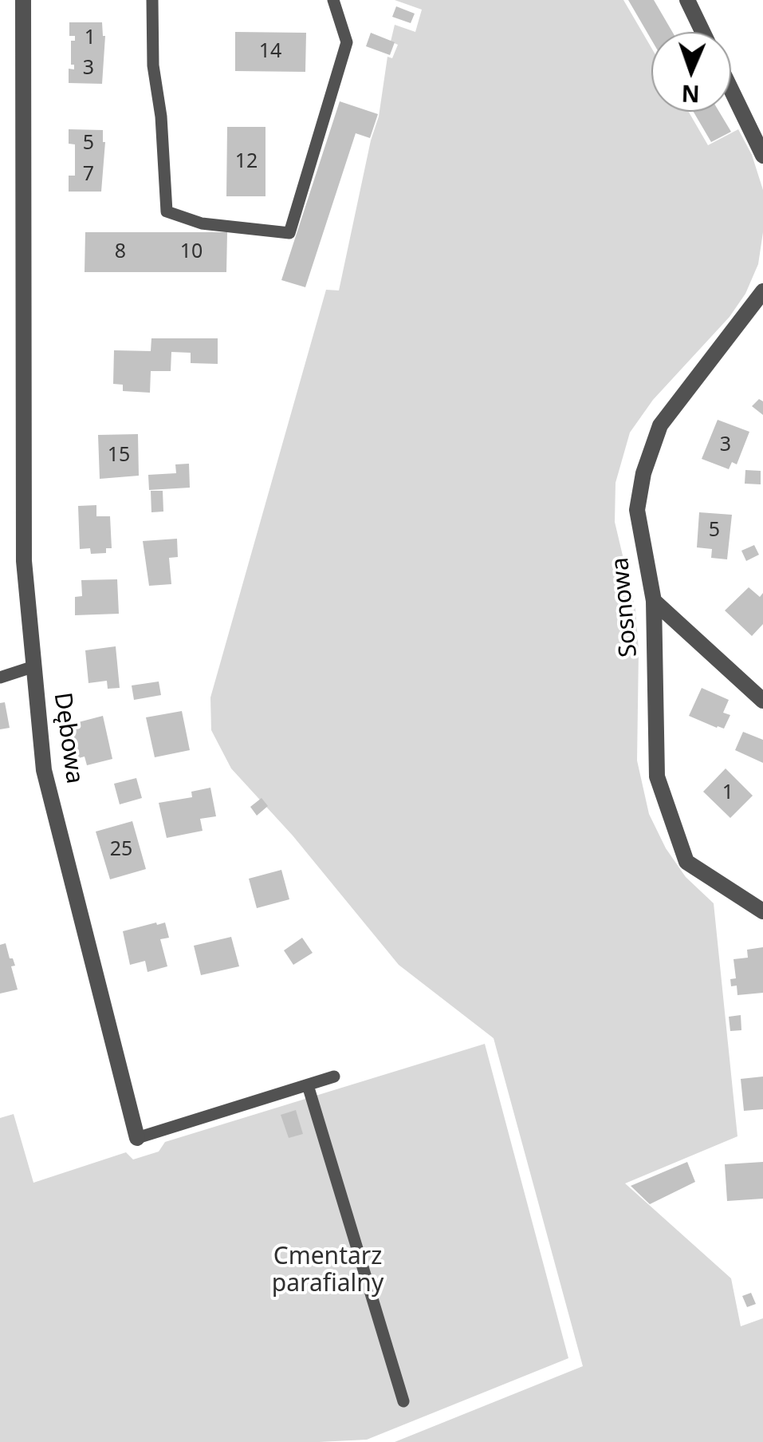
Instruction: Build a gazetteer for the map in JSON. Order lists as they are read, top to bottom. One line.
{"streets":{"street":["Sosnowa","Dębowa"]},"parks":["Cmentarz parafialny"],"house_numbers":["1","14","3","5","12","7","8","10","3","15","5","1","25"],"north":"bottom"}
